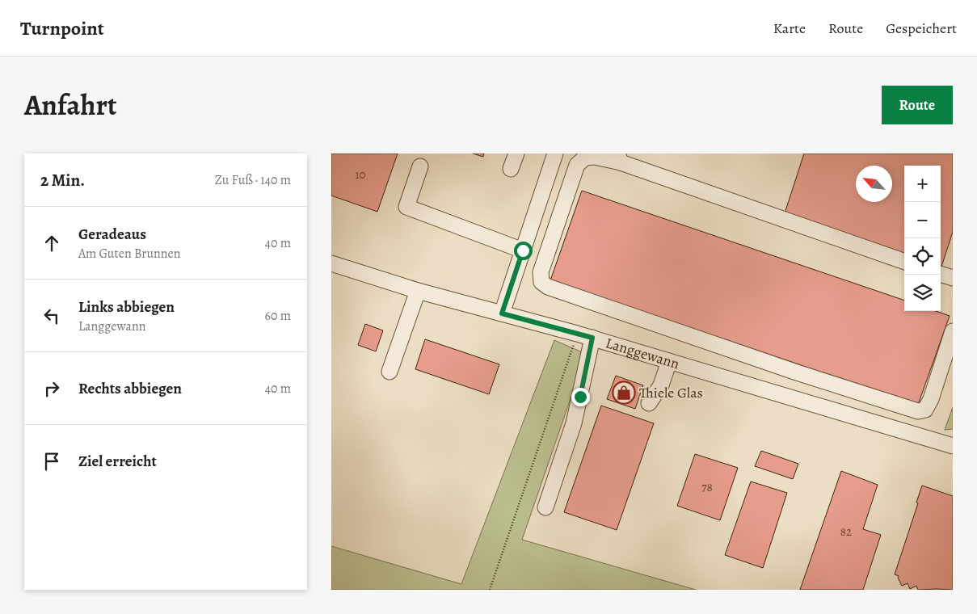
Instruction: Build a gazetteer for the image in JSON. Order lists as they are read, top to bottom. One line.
{"streets":{"street":["Langgewann"]},"places":{"shop":["Thiele Glas"]},"house_numbers":["10","78","82"],"north":"top left","page":{"header":"Turnpoint","nav":["Karte","Route","Gespeichert"],"title":"Anfahrt","buttons":"Route","heading":["2 Min.","Zu Fuß · 140 m"],"map_buttons":["+","−"],"list":[["Geradeaus","Am Guten Brunnen","40 m"],["Links abbiegen","Langgewann","60 m"],["Rechts abbiegen","40 m"],"Ziel erreicht"]}}
